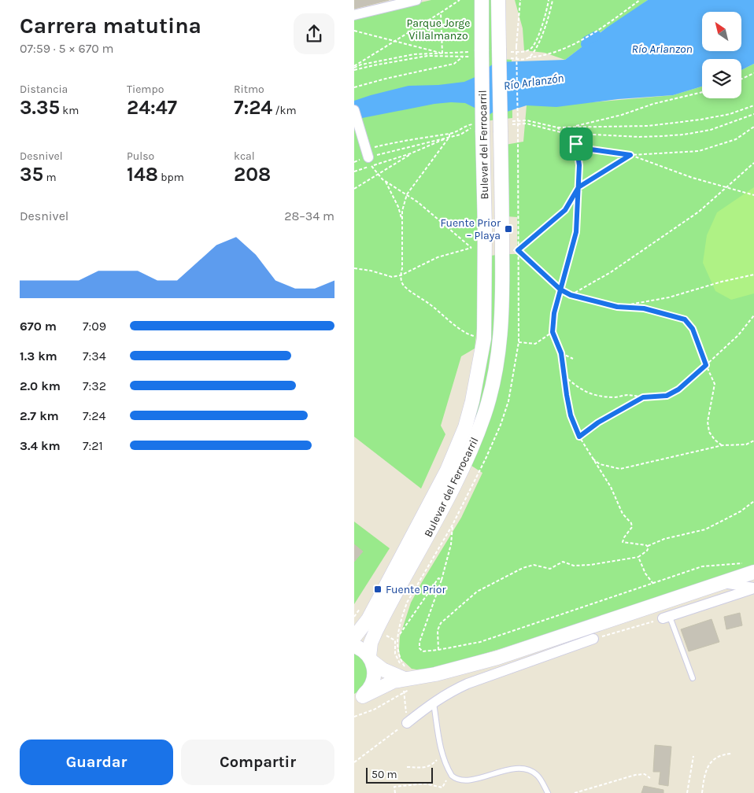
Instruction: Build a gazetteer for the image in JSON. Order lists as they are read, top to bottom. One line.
{"streets":{"main road":["Bulevar del Ferrocarril"]},"water":["Río Arlanzon","Río Arlanzón"],"parks":["Parque Jorge Villalmanzo"],"places":{"transit":["Fuente Prior – Playa","Fuente Prior"]},"scale_bar":"50 m","north":"top left","page":{"heading":["Carrera matutina","07:59 · 5 × 670 m"],"stats":[["Distancia","3.35 km"],["Tiempo","24:47"],["Ritmo","7:24 /km"],["Desnivel","35 m"],["Pulso","148 bpm"],["kcal","208"]],"chart":["Desnivel","28–34 m"],"list":[{"name":"670 m","note":"7:09"},{"name":"1.3 km","note":"7:34"},{"name":"2.0 km","note":"7:32"},{"name":"2.7 km","note":"7:24"},{"name":"3.4 km","note":"7:21"}],"buttons":["Guardar","Compartir"],"scale":"50 m"}}
